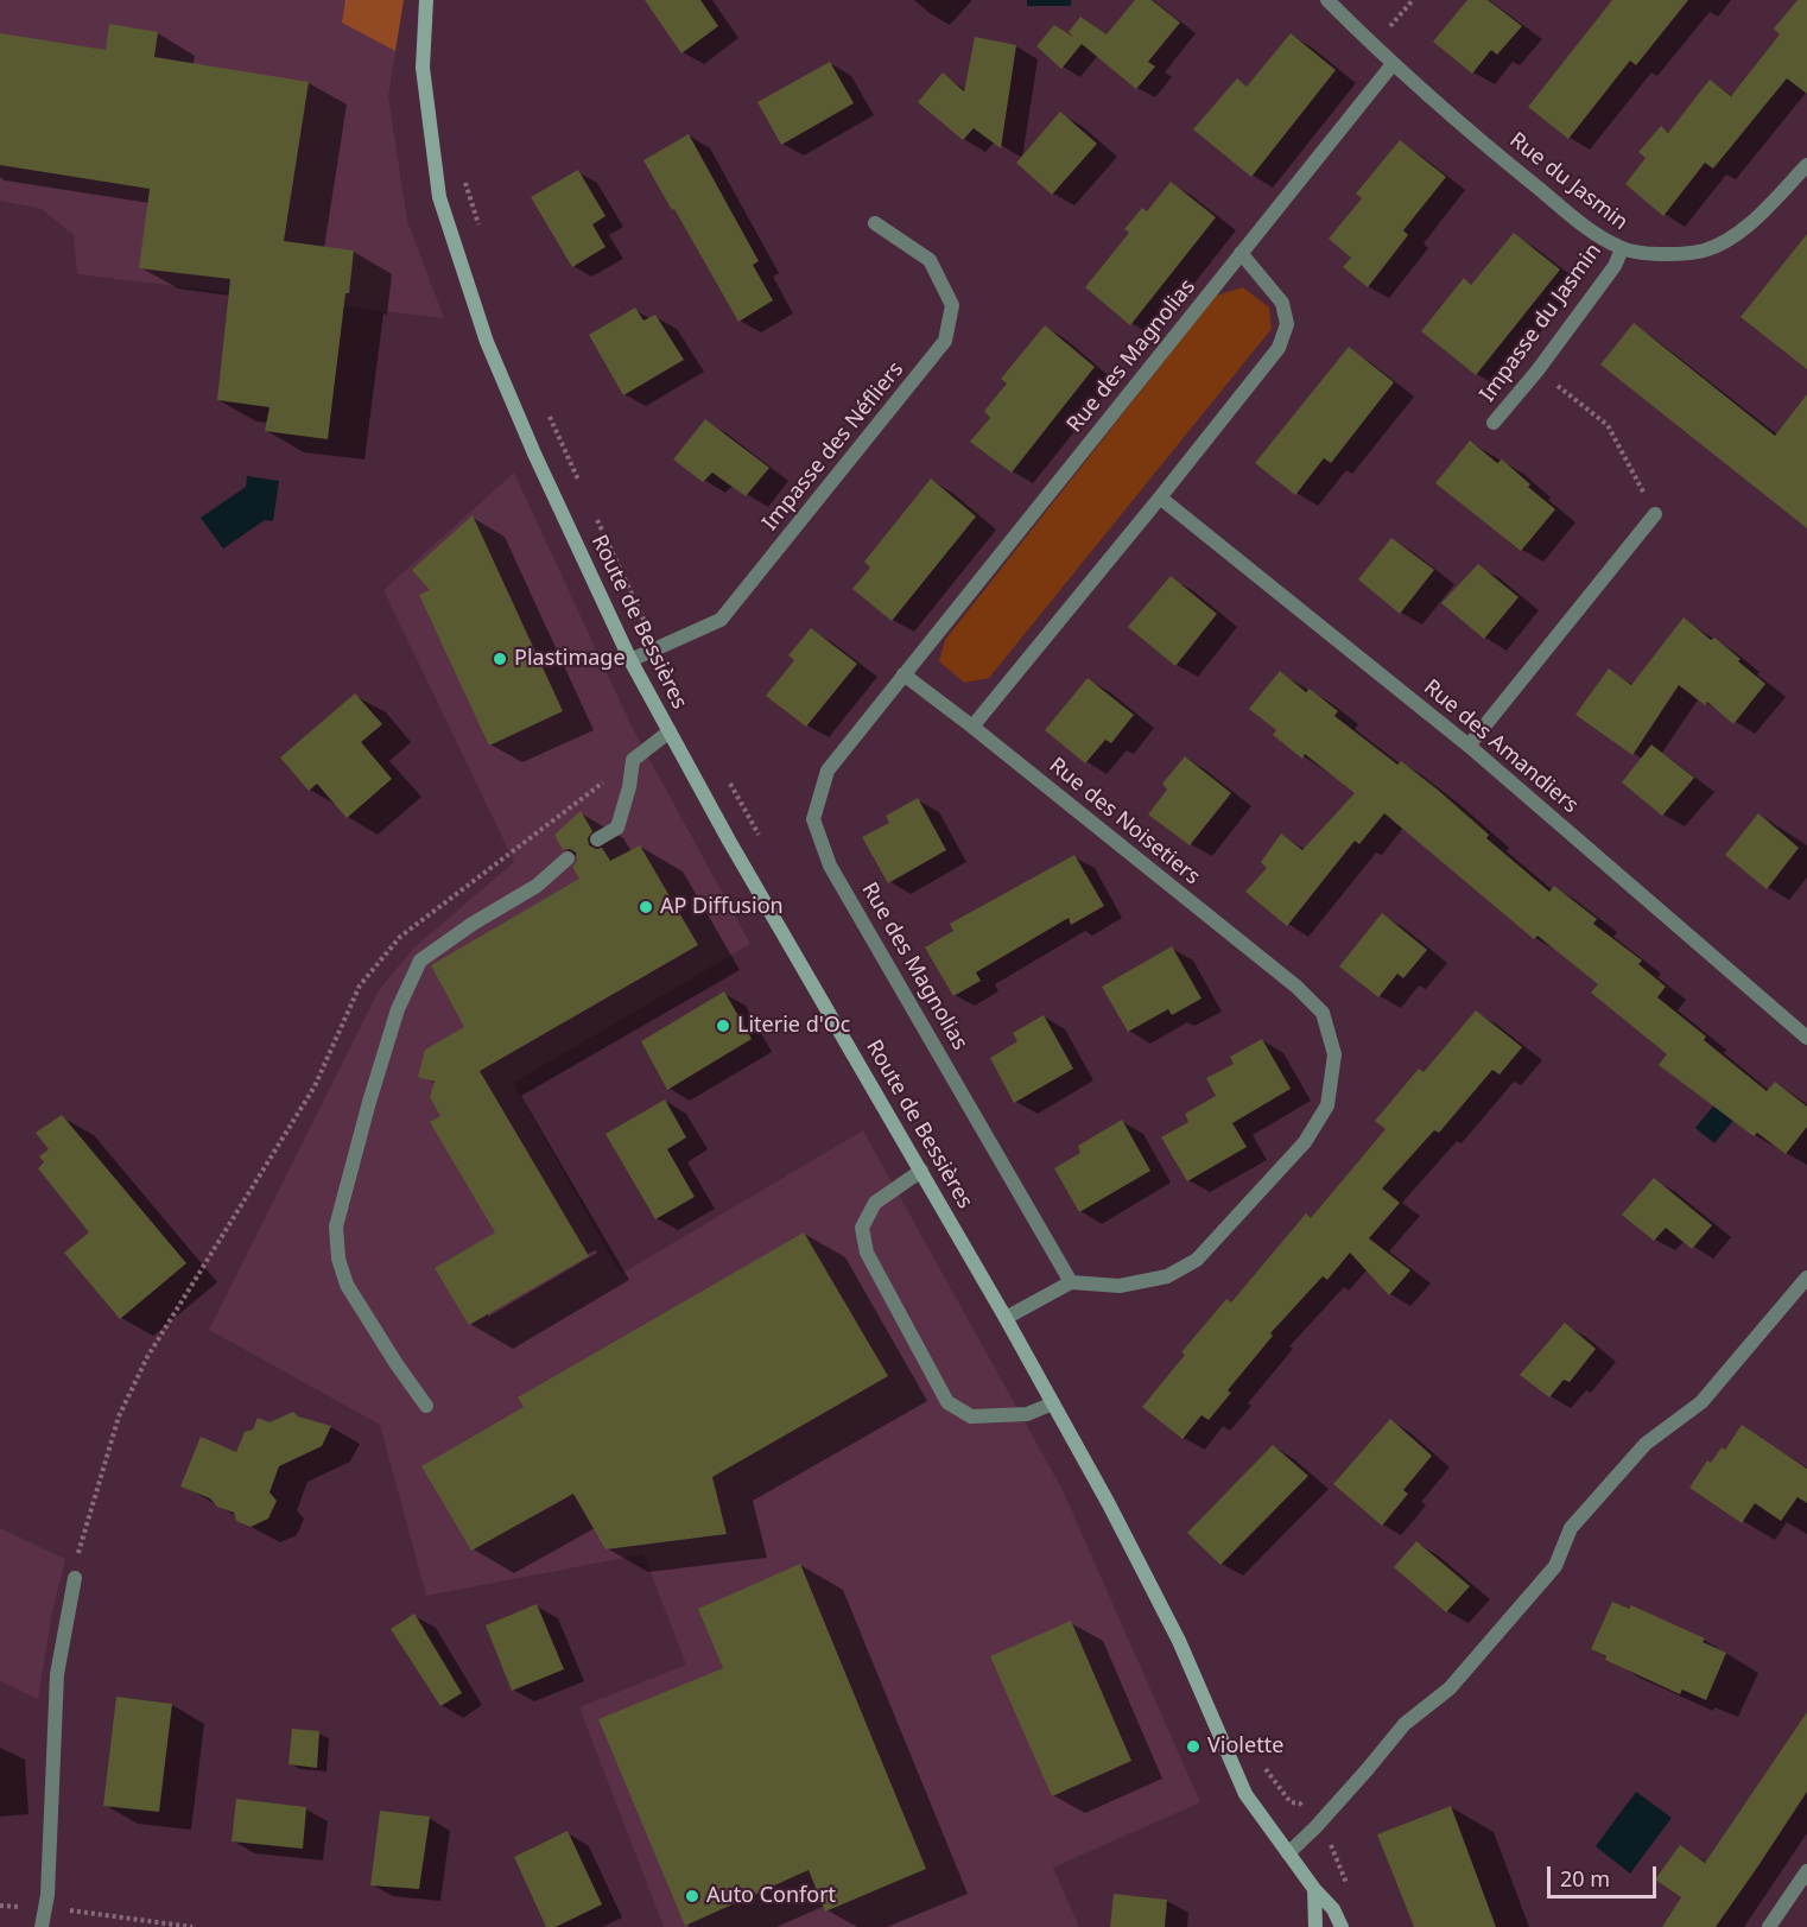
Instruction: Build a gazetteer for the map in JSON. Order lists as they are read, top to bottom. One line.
{"streets":{"main road":["Route de Bessières"],"street":["Rue du Jasmin","Impasse du Jasmin","Rue des Magnolias","Impasse des Néfliers","Rue des Amandiers","Rue des Noisetiers"]},"crossings":[["Rue du Jasmin","Impasse du Jasmin"],["Rue du Jasmin","Rue des Magnolias"],["Rue des Magnolias","Rue des Noisetiers"],["Impasse des Néfliers","Route de Bessières"]],"places":["Plastimage","AP Diffusion","Literie d'Oc","Violette","Auto Confort"],"scale_bar":"20 m"}
